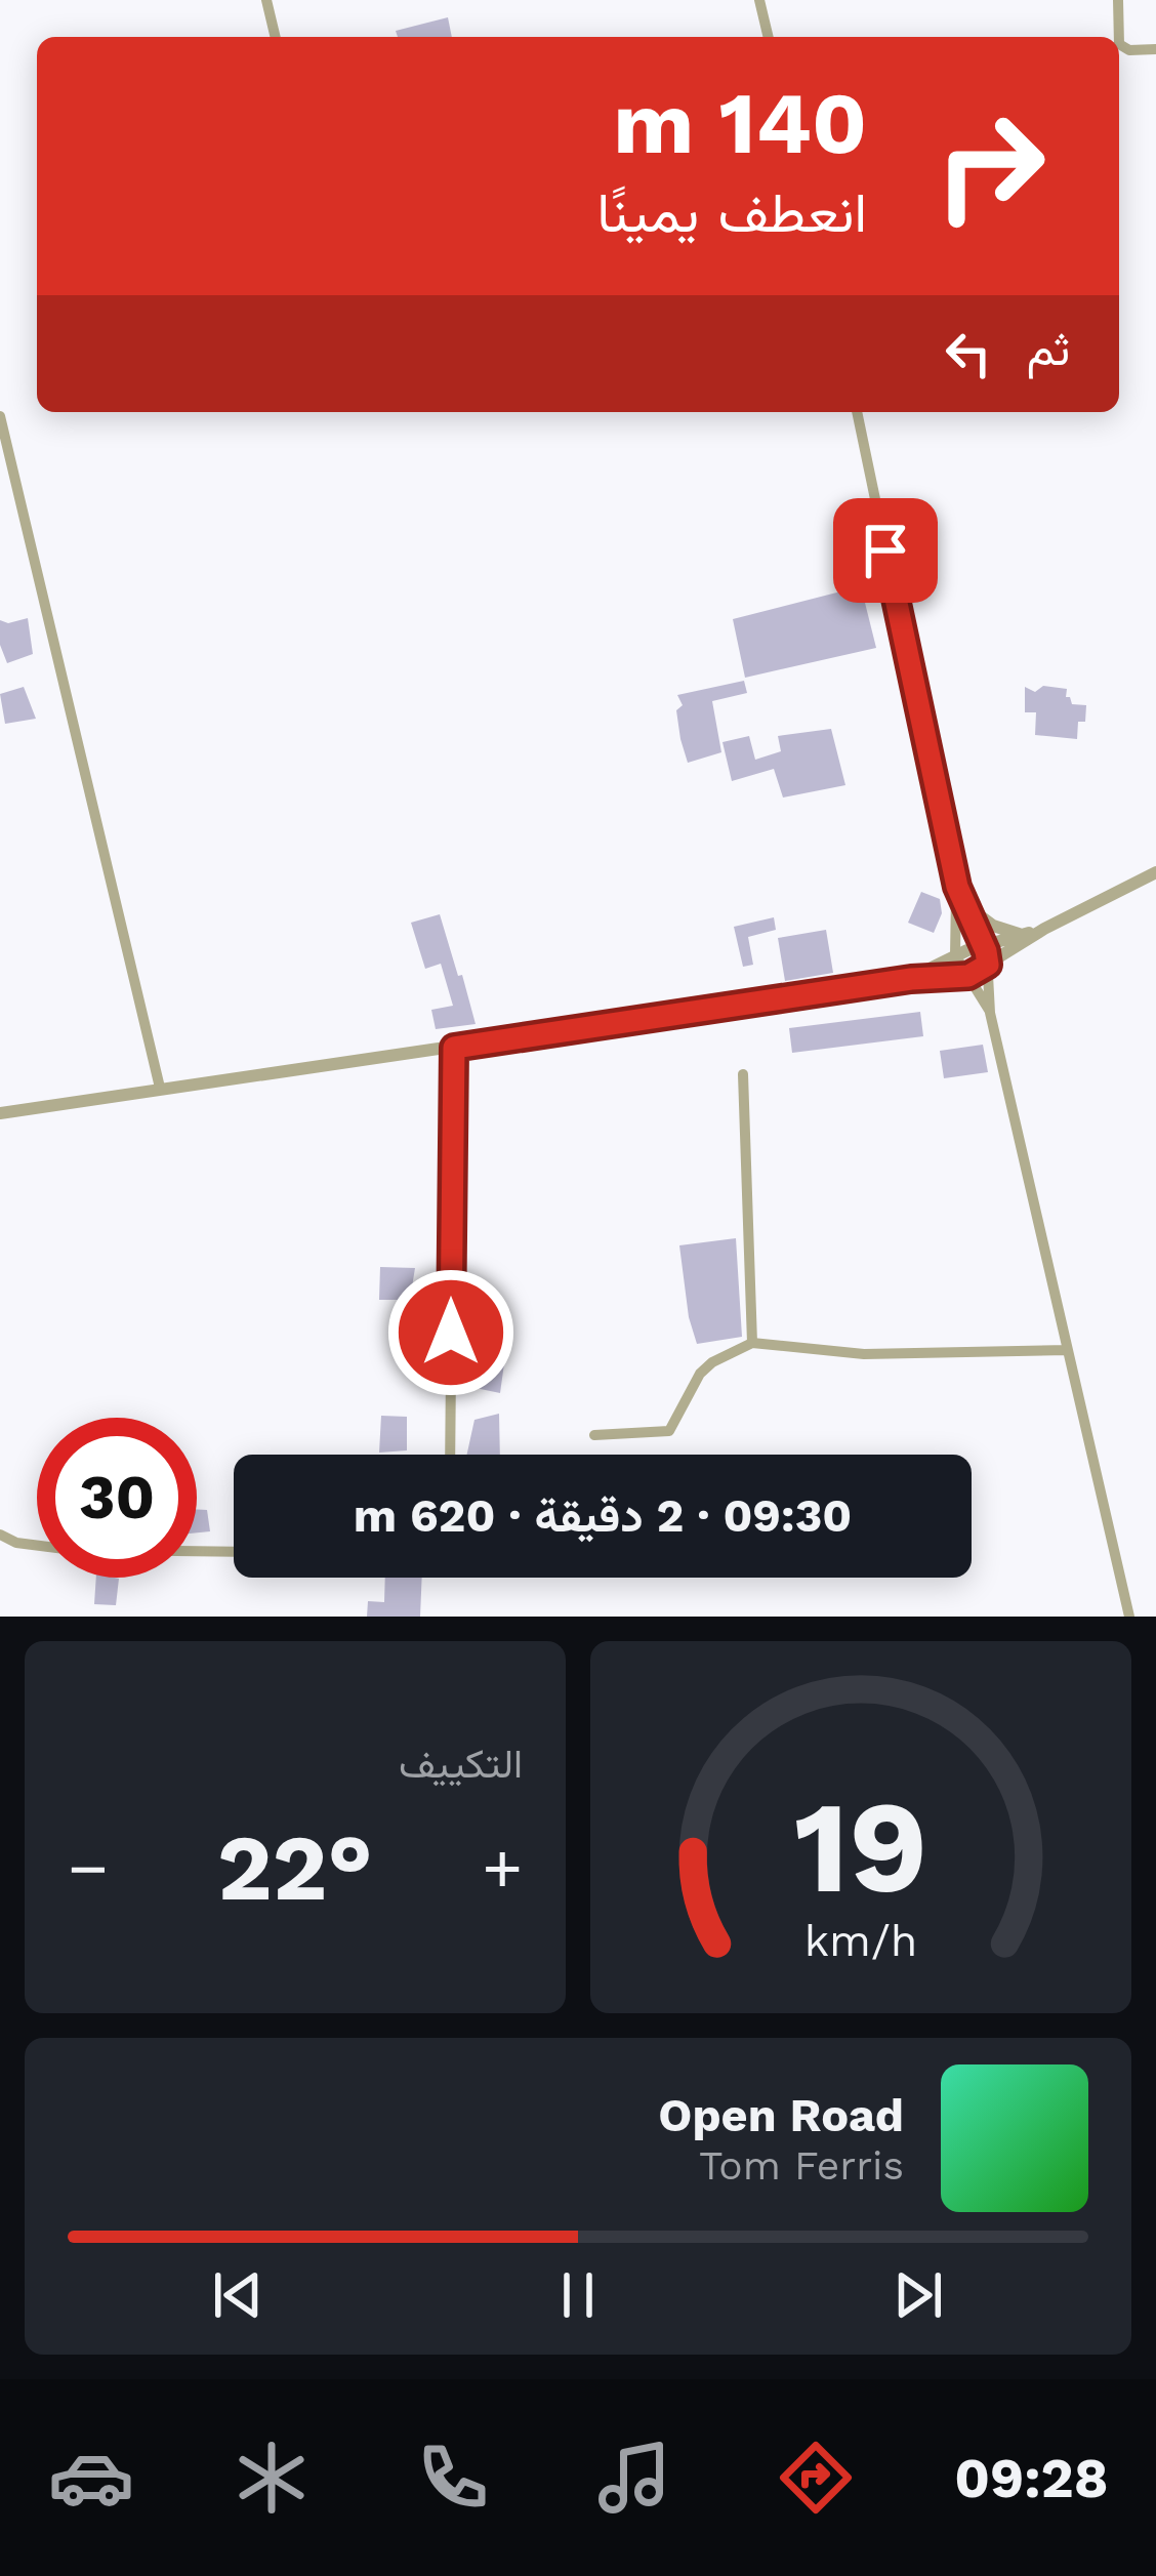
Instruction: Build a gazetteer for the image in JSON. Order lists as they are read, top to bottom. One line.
{"page":{"turn":["140 m","انعطف يمينًا"],"then":"ثم","limit":"30","trip":"09:30 · 2 دقيقة · 620 m","tile":"التكييف","heat":["−","22°","+"],"song":["Open Road","Tom Ferris"],"tabs":"09:28","gauge":["19","km/h"]}}
